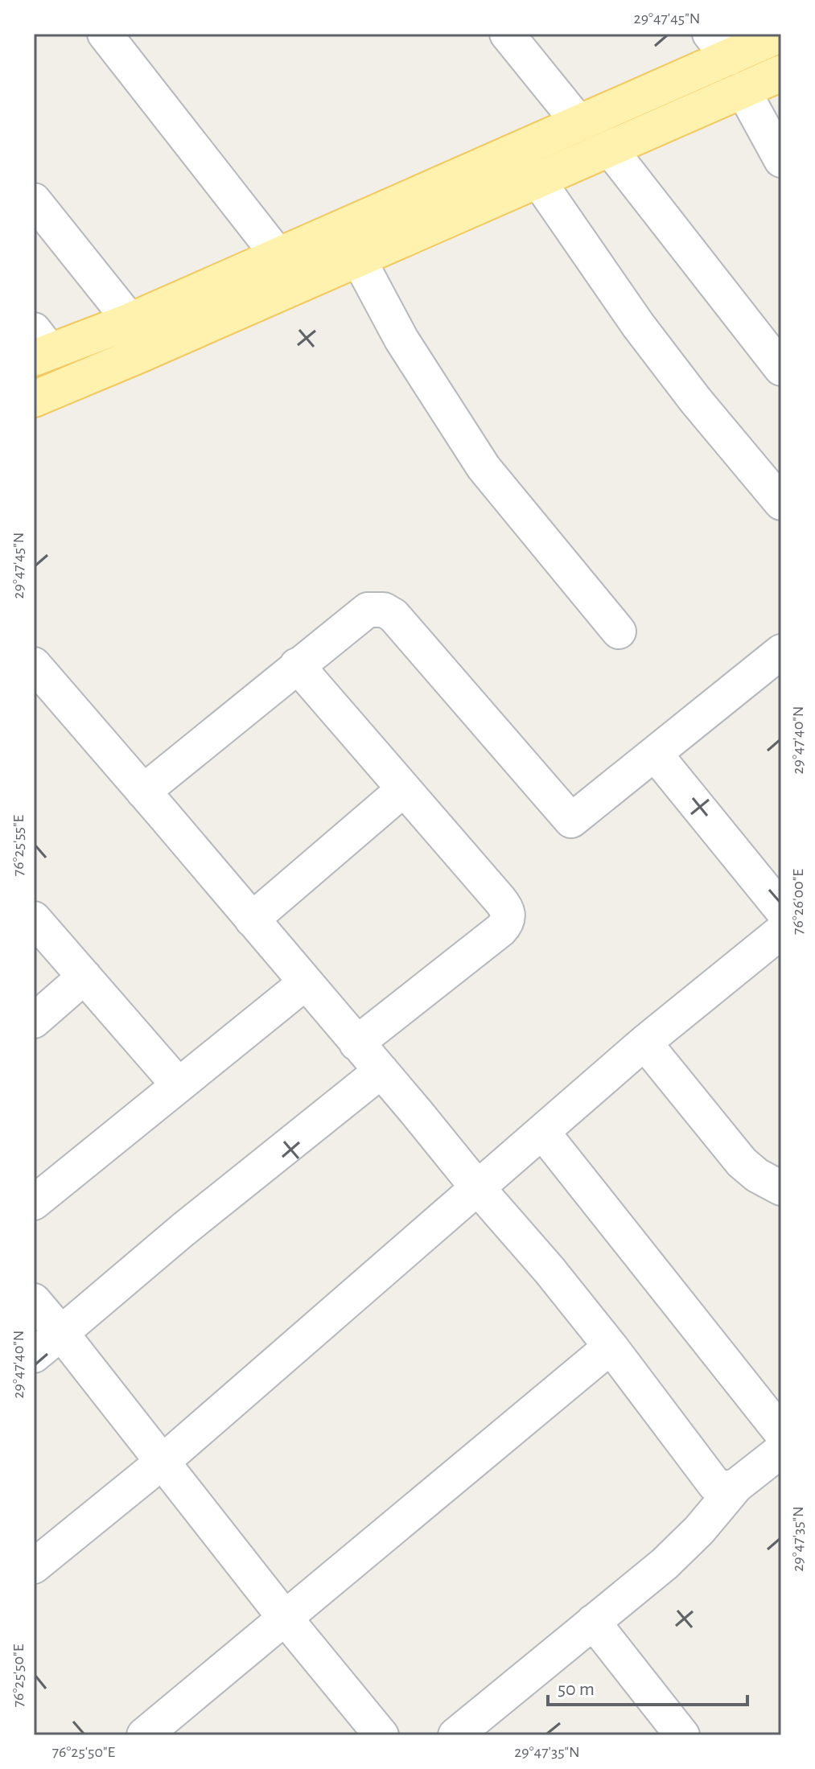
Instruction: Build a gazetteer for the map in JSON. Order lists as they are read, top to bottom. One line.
{"scale_bar":"50 m","coordinates":["29°47'45\"N","29°47'40\"N","76°25'55\"E","76°26'00\"E","29°47'35\"N","76°25'50\"E"]}
